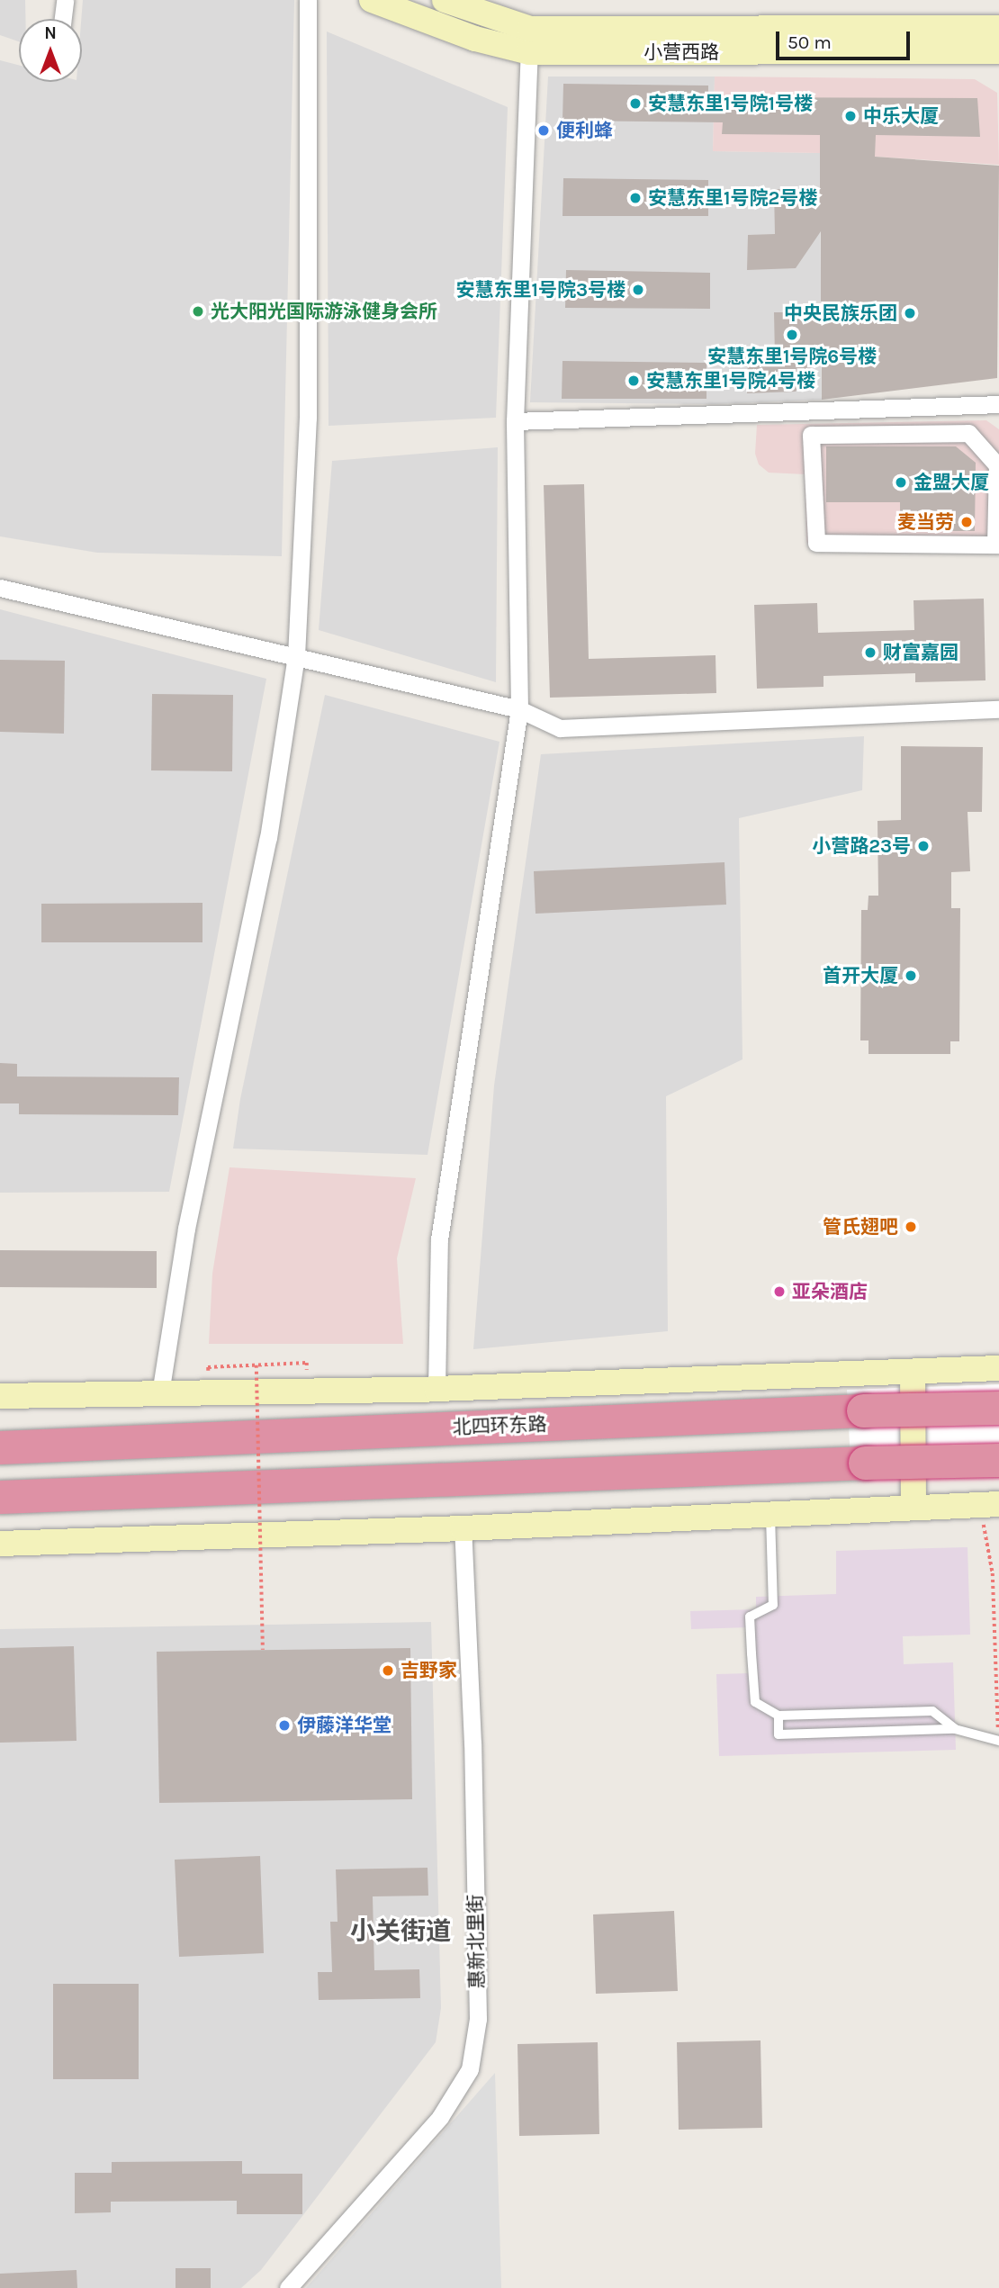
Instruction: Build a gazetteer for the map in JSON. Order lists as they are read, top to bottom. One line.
{"streets":{"highway":["北四环东路"],"street":["小营西路","惠新北里街"]},"districts":["小关街道"],"places":["安慧东里1号院1号楼","中乐大厦","便利蜂","安慧东里1号院2号楼","安慧东里1号院3号楼","光大阳光国际游泳健身会所","中央民族乐团","安慧东里1号院6号楼","安慧东里1号院4号楼","金盟大厦","麦当劳","财富嘉园","小营路23号","首开大厦","管氏翅吧","亚朵酒店","吉野家","伊藤洋华堂"],"scale_bar":"50 m","north":"top"}
